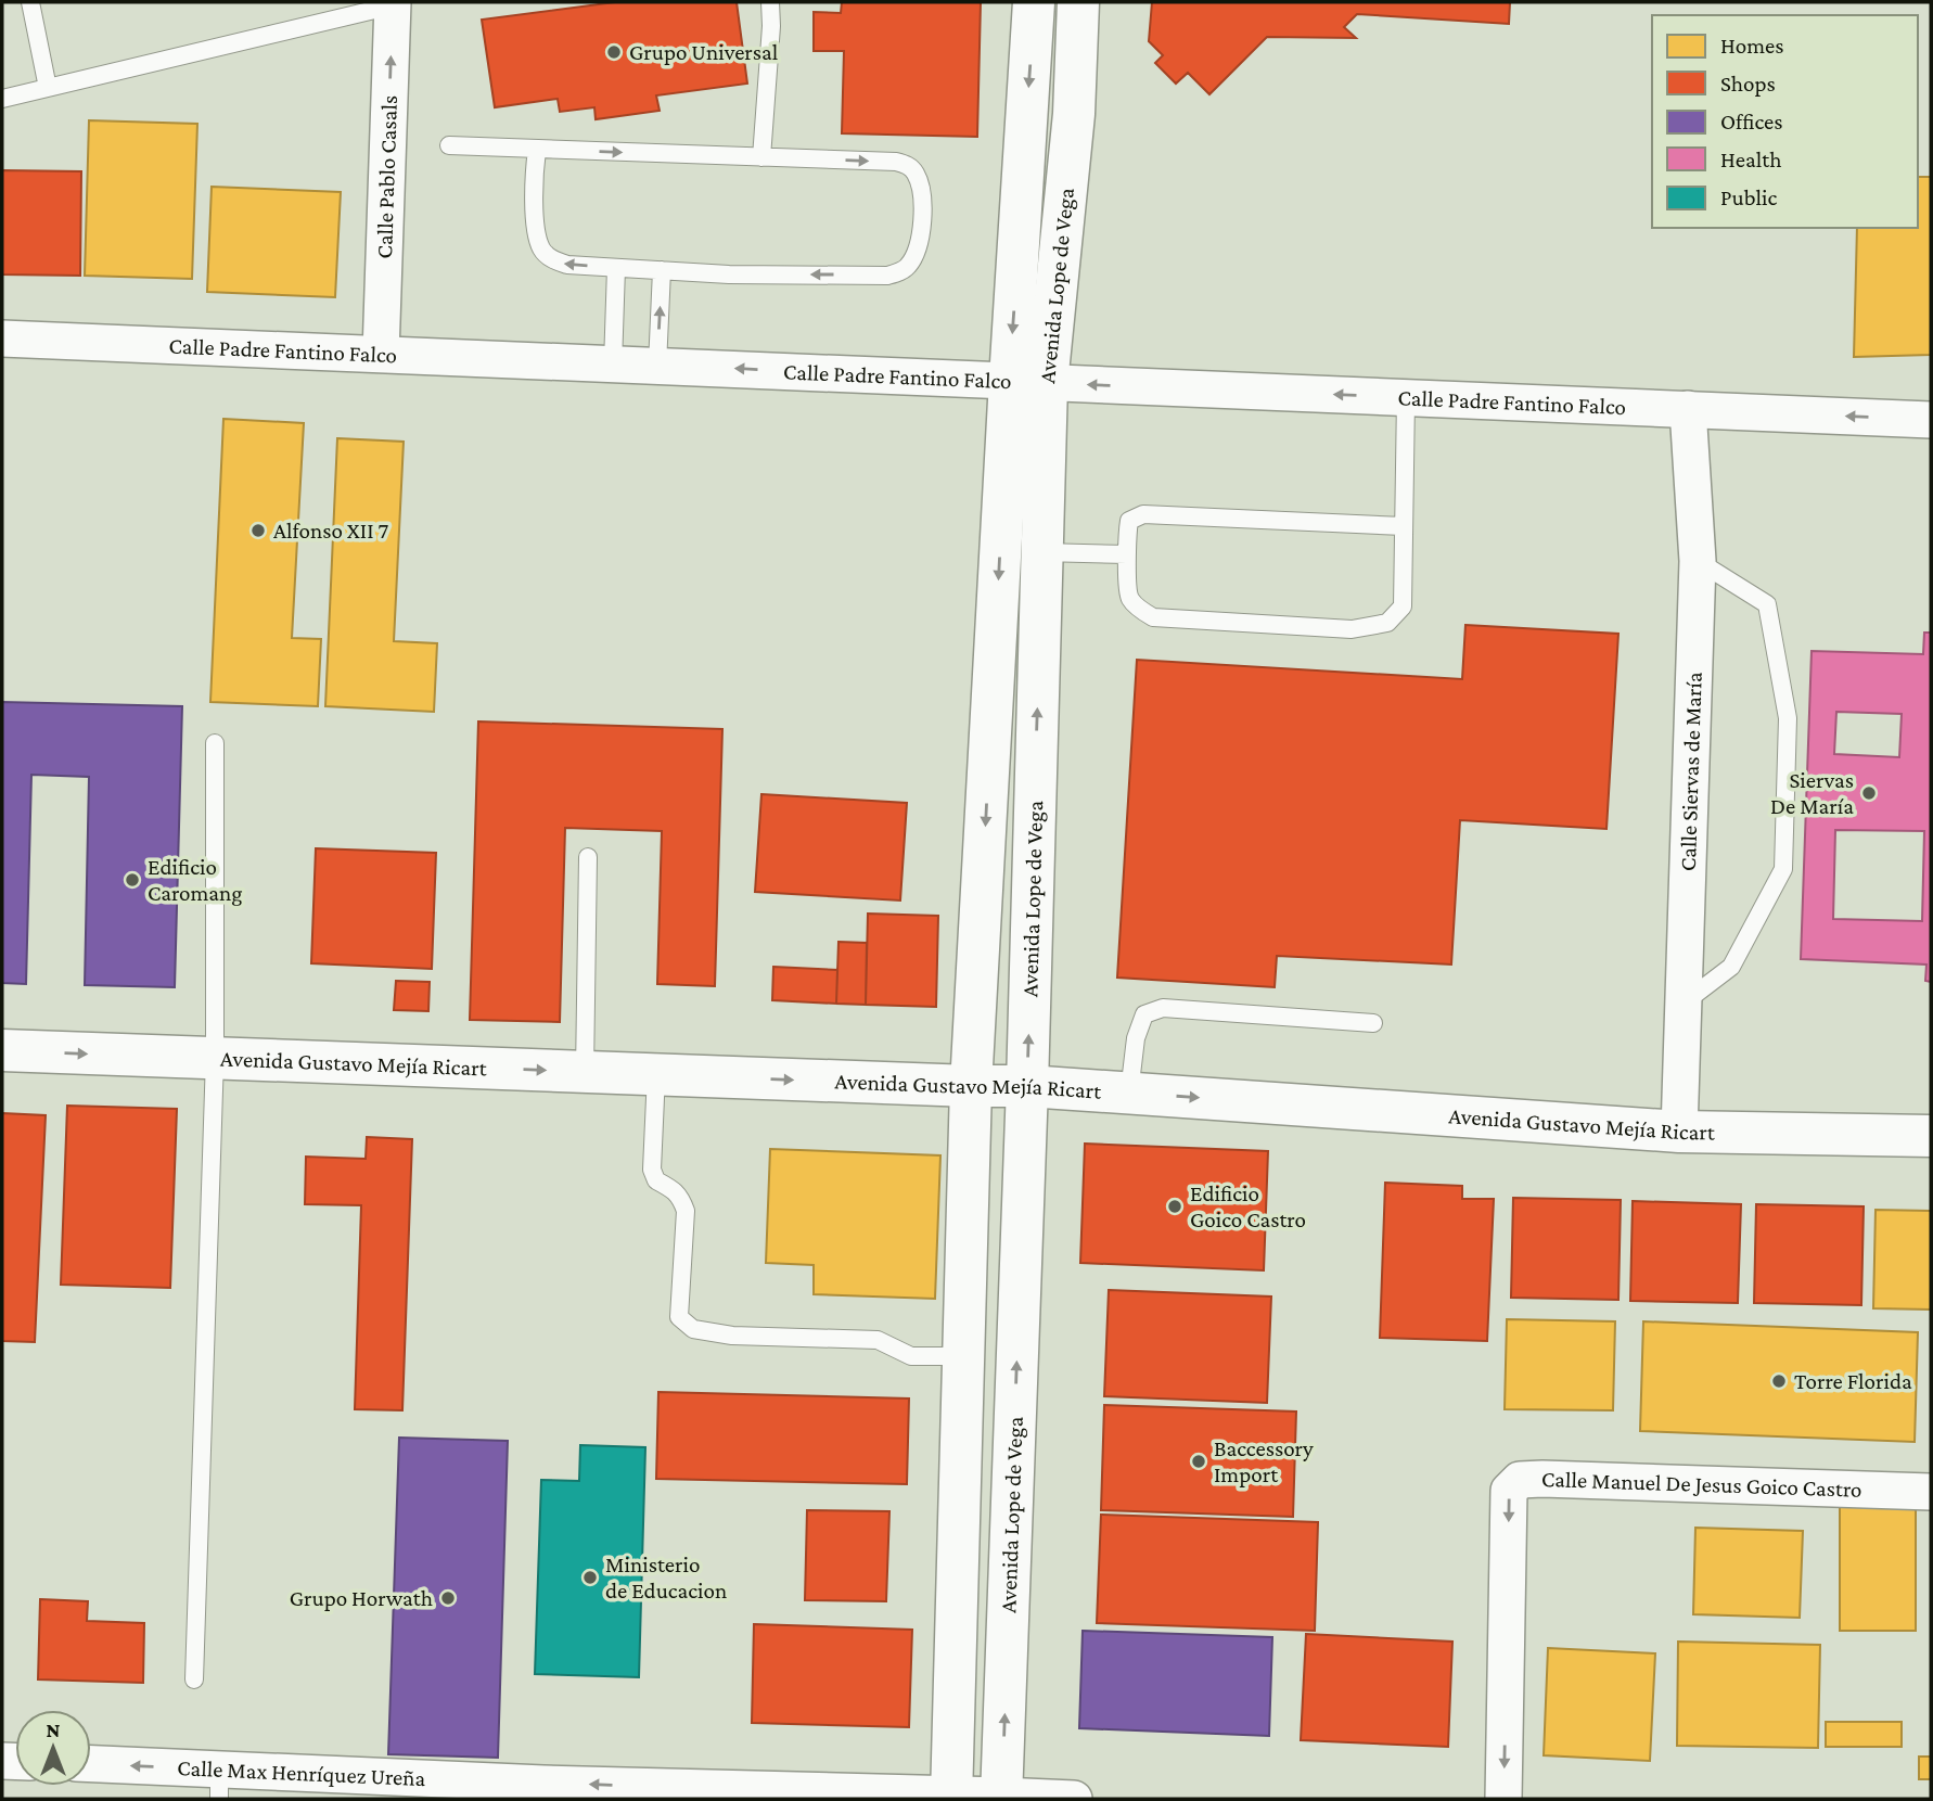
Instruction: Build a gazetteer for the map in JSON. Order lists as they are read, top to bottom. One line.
{"streets":{"main road":["Avenida Lope de Vega","Avenida Gustavo Mejía Ricart"],"street":["Calle Pablo Casals","Calle Padre Fantino Falco","Calle Siervas de María","Calle Manuel De Jesus Goico Castro","Calle Max Henríquez Ureña"]},"crossings":[["Calle Pablo Casals","Calle Padre Fantino Falco"],["Avenida Lope de Vega","Calle Padre Fantino Falco"],["Avenida Lope de Vega","Avenida Gustavo Mejía Ricart"],["Avenida Lope de Vega","Calle Max Henríquez Ureña"],["Calle Padre Fantino Falco","Calle Siervas de María"],["Calle Siervas de María","Avenida Gustavo Mejía Ricart"]],"one_way":["Calle Pablo Casals","Calle Padre Fantino Falco","Avenida Gustavo Mejía Ricart","Calle Max Henríquez Ureña"],"places":["Grupo Universal","Alfonso XII 7","Siervas De María","Edificio Caromang","Edificio Goico Castro","Torre Florida","Baccessory Import","Ministerio de Educacion","Grupo Horwath"],"legend":["Homes","Shops","Offices","Health","Public"],"north":"top"}
